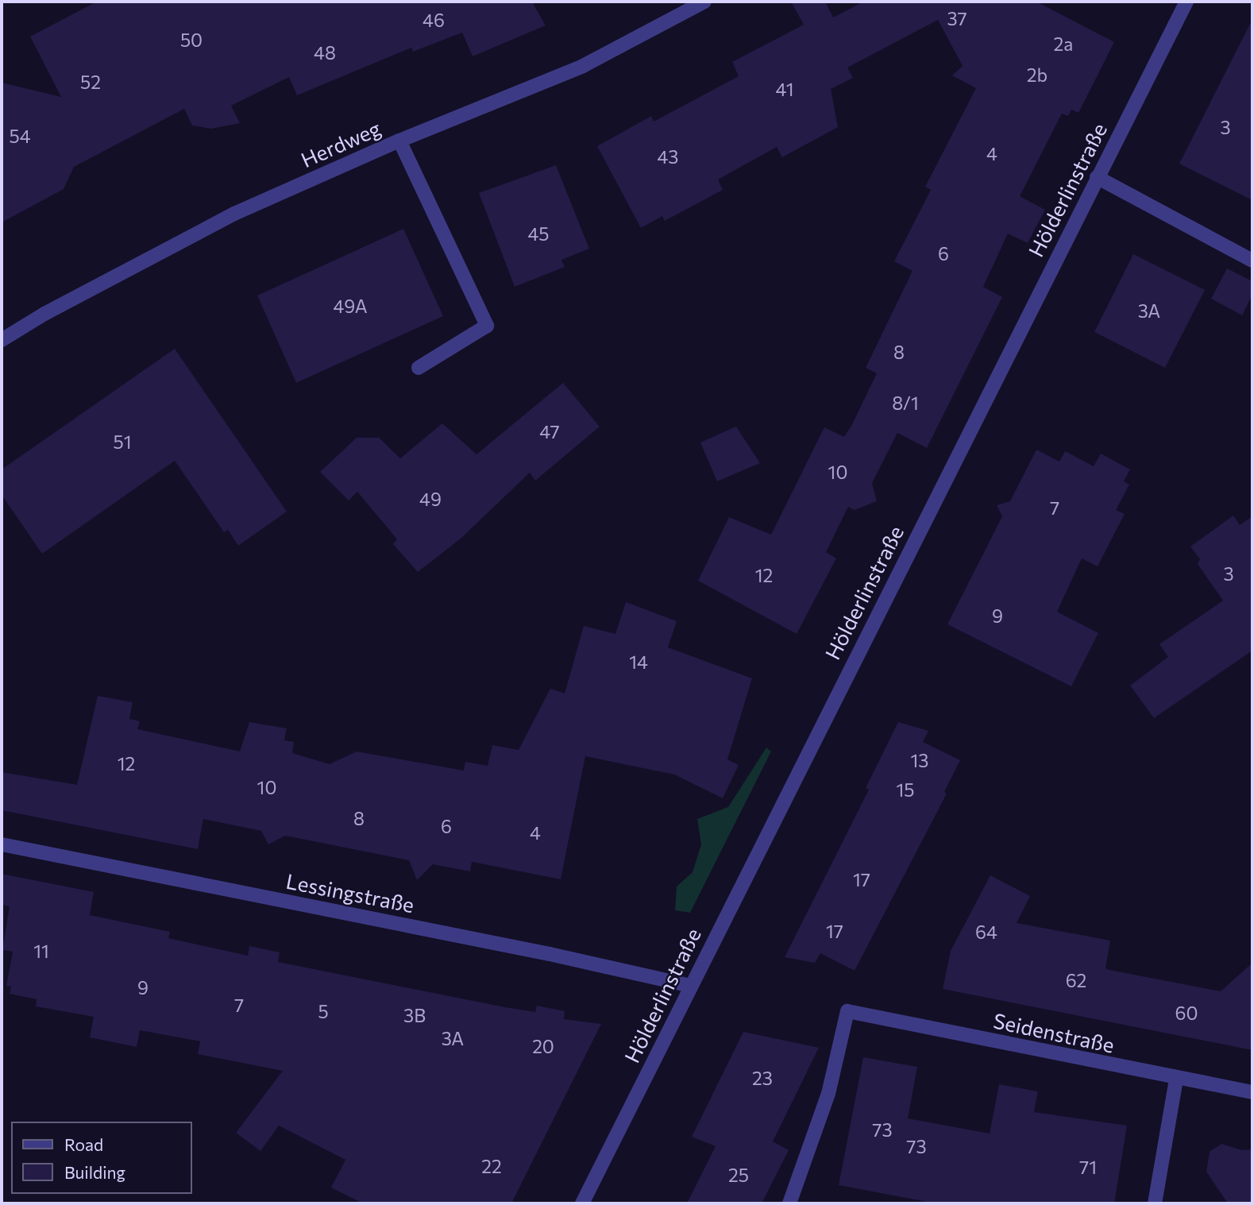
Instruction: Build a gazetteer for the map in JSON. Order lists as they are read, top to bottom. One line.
{"streets":{"street":["Herdweg","Hölderlinstraße","Lessingstraße","Seidenstraße"]},"crossings":[["Hölderlinstraße","Lessingstraße"]],"house_numbers":["37","46","50","2a","48","2b","52","41","3","54","4","43","45","6","49A","3A","8","8/1","47","51","10","49","7","3","12","9","14","13","12","10","15","8","6","4","17","17","64","11","62","9","7","5","60","3B","3A","20","23","73","73","22","71","25"],"legend":["Road","Building"]}
